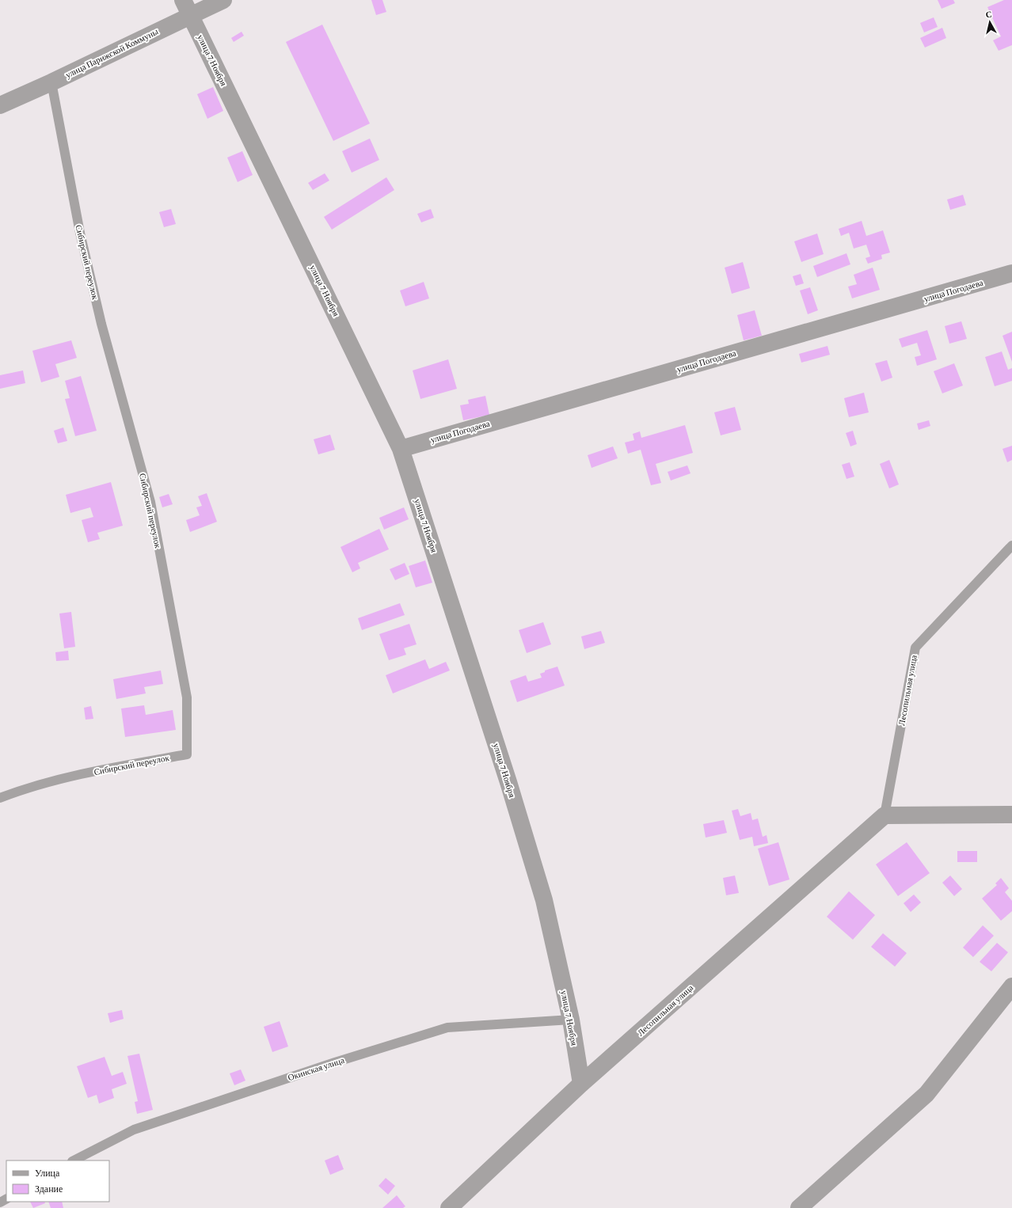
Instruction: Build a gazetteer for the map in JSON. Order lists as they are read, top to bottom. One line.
{"streets":{"street":["улица Парижской Коммуны","улица 7 Ноября","улица Погодаева","Лесопильная улица"],"lane":["Сибирский переулок","Окинская улица"]},"crossings":[["улица Парижской Коммуны","улица 7 Ноября"],["улица Парижской Коммуны","Сибирский переулок"],["улица 7 Ноября","улица Погодаева"],["улица 7 Ноября","Лесопильная улица"],["улица 7 Ноября","Окинская улица"]],"legend":["Улица","Здание"],"north":"top"}
